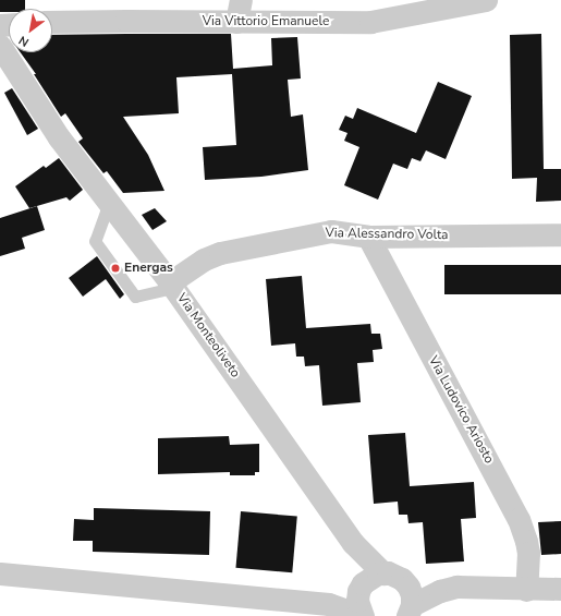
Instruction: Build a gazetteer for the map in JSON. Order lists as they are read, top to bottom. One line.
{"streets":{"street":["Via Vittorio Emanuele","Via Alessandro Volta","Via Monteoliveto","Via Ludovico Ariosto"]},"crossings":[["Via Alessandro Volta","Via Monteoliveto"],["Via Alessandro Volta","Via Ludovico Ariosto"]],"places":["Energas"],"north":"bottom left"}
